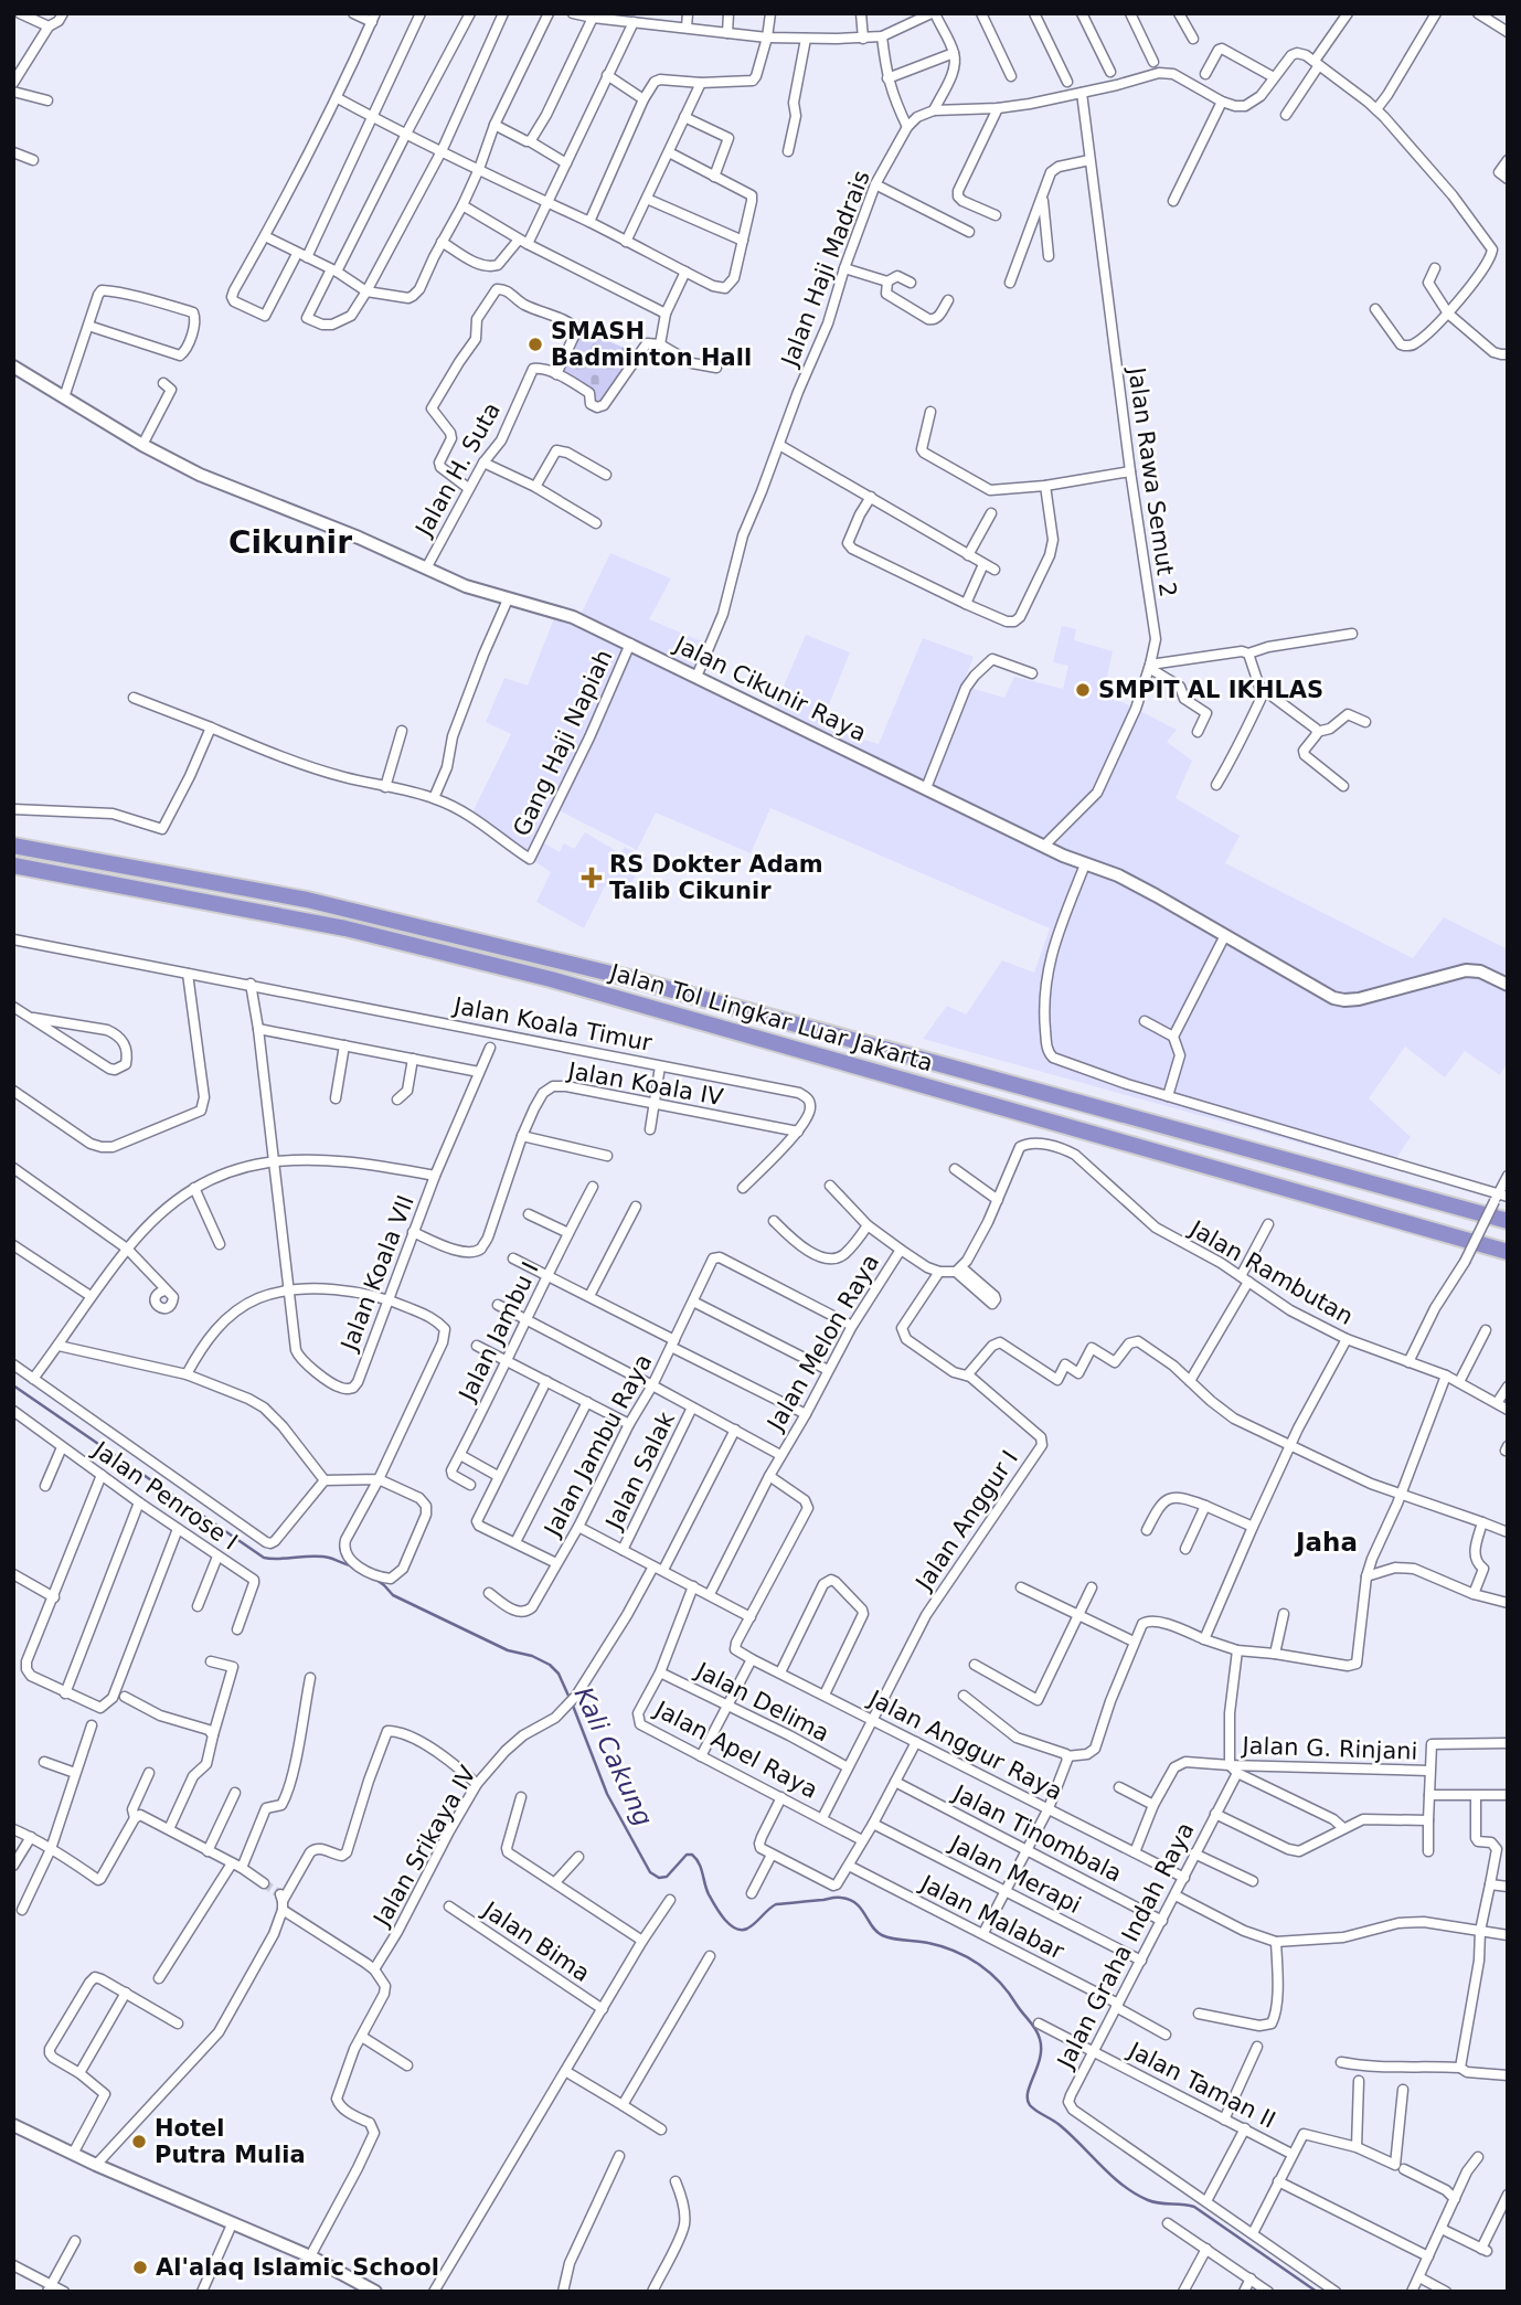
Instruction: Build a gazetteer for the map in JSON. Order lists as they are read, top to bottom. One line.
{"streets":{"highway":["Jalan Tol Lingkar Luar Jakarta"],"street":["Jalan Haji Madrais","Jalan H. Suta","Jalan Rawa Semut 2","Jalan Cikunir Raya","Gang Haji Napiah","Jalan Koala Timur","Jalan Koala IV","Jalan Koala VII","Jalan Rambutan","Jalan Jambu I","Jalan Melon Raya","Jalan Jambu Raya","Jalan Salak","Jalan Penrose I","Jalan Anggur I","Jalan Delima","Jalan Anggur Raya","Jalan G. Rinjani","Jalan Apel Raya","Jalan Tinombala","Jalan Srikaya IV","Jalan Merapi","Jalan Malabar","Jalan Bima","Jalan Graha Indah Raya","Jalan Taman II"]},"crossings":[["Jalan Haji Madrais","Jalan Cikunir Raya"],["Jalan H. Suta","Jalan Cikunir Raya"],["Jalan Rawa Semut 2","Jalan Cikunir Raya"],["Jalan Cikunir Raya","Gang Haji Napiah"],["Jalan Koala Timur","Jalan Koala IV"],["Jalan Koala IV","Jalan Koala VII"],["Jalan Melon Raya","Jalan Jambu Raya"],["Jalan Anggur I","Jalan Anggur Raya"],["Jalan Delima","Jalan Apel Raya"],["Jalan Anggur Raya","Jalan Graha Indah Raya"],["Jalan Tinombala","Jalan Graha Indah Raya"],["Jalan Merapi","Jalan Graha Indah Raya"],["Jalan Malabar","Jalan Graha Indah Raya"],["Jalan Graha Indah Raya","Jalan Taman II"]],"districts":["Cikunir","Jaha"],"water":["Kali Cakung"],"places":{"other":["SMASH Badminton Hall","SMPIT AL IKHLAS","Hotel Putra Mulia","Al'alaq Islamic School"],"health":["RS Dokter Adam Talib Cikunir"]}}
